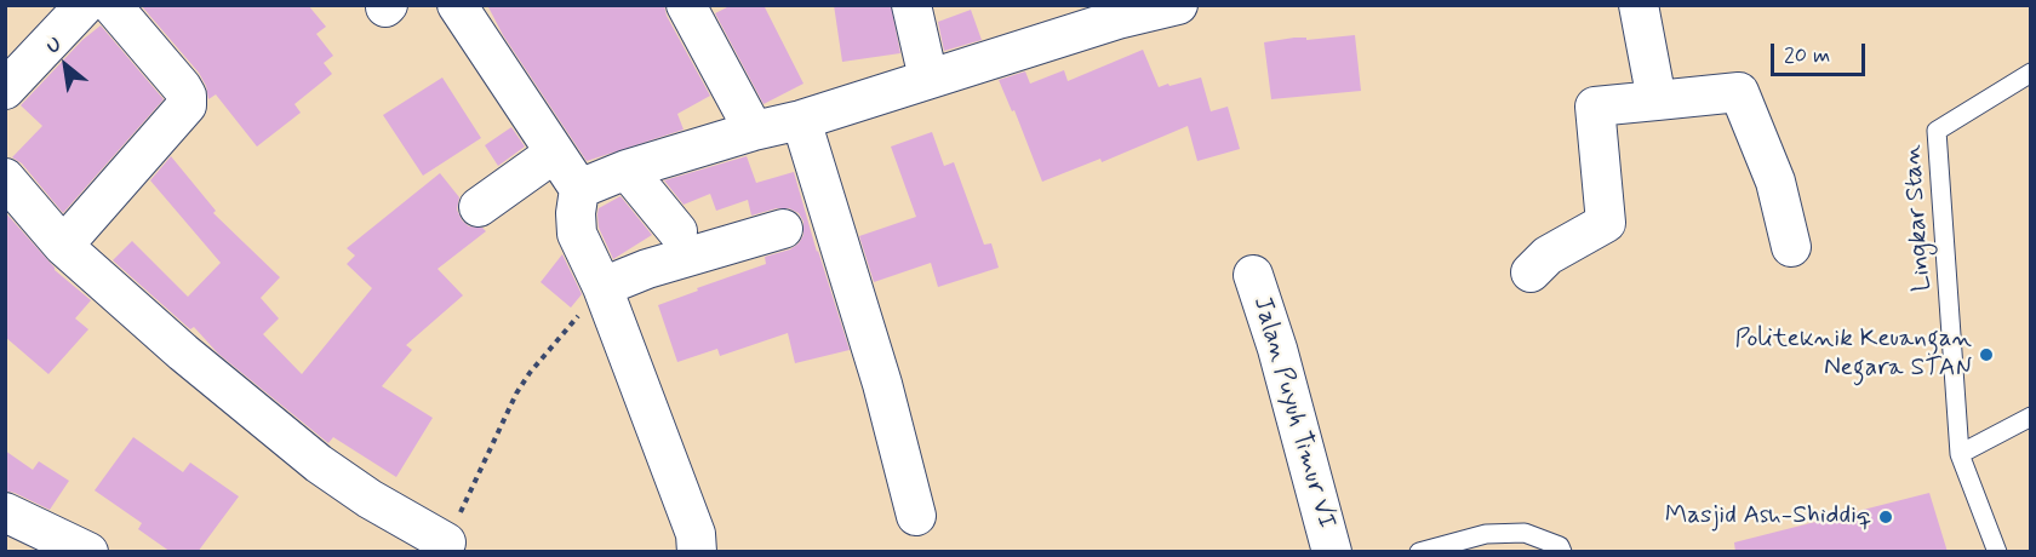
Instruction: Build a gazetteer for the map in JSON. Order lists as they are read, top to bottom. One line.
{"streets":{"street":["Jalan Puyuh Timur VI"],"lane":["Lingkar Stan"]},"places":["Politeknik Keuangan Negara STAN","Masjid Ash-Shiddiq"],"scale_bar":"20 m","north":"top left"}
